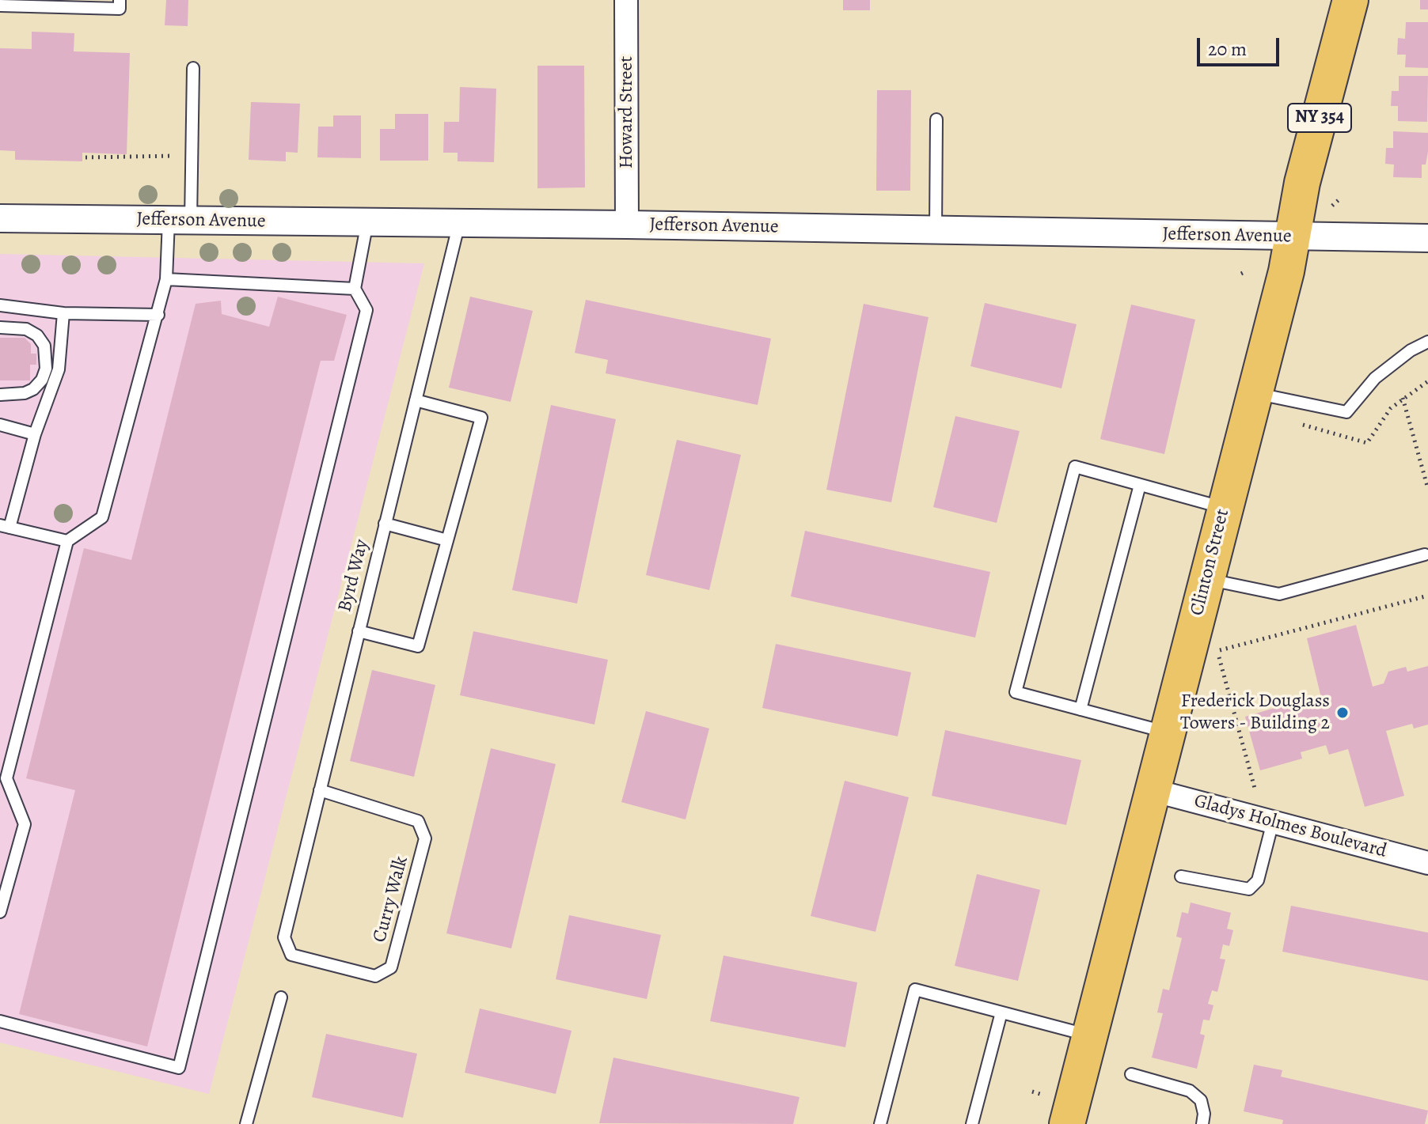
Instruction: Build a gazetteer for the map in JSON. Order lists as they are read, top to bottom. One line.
{"streets":{"main road":["NY 354","Clinton Street"],"street":["Howard Street","Jefferson Avenue","Gladys Holmes Boulevard"],"lane":["Byrd Way","Curry Walk"]},"crossings":[["Howard Street","Jefferson Avenue"],["Jefferson Avenue","Clinton Street"],["Jefferson Avenue","Byrd Way"],["Clinton Street","Gladys Holmes Boulevard"],["Byrd Way","Curry Walk"]],"places":["Frederick Douglass Towers - Building 2"],"scale_bar":"20 m"}
